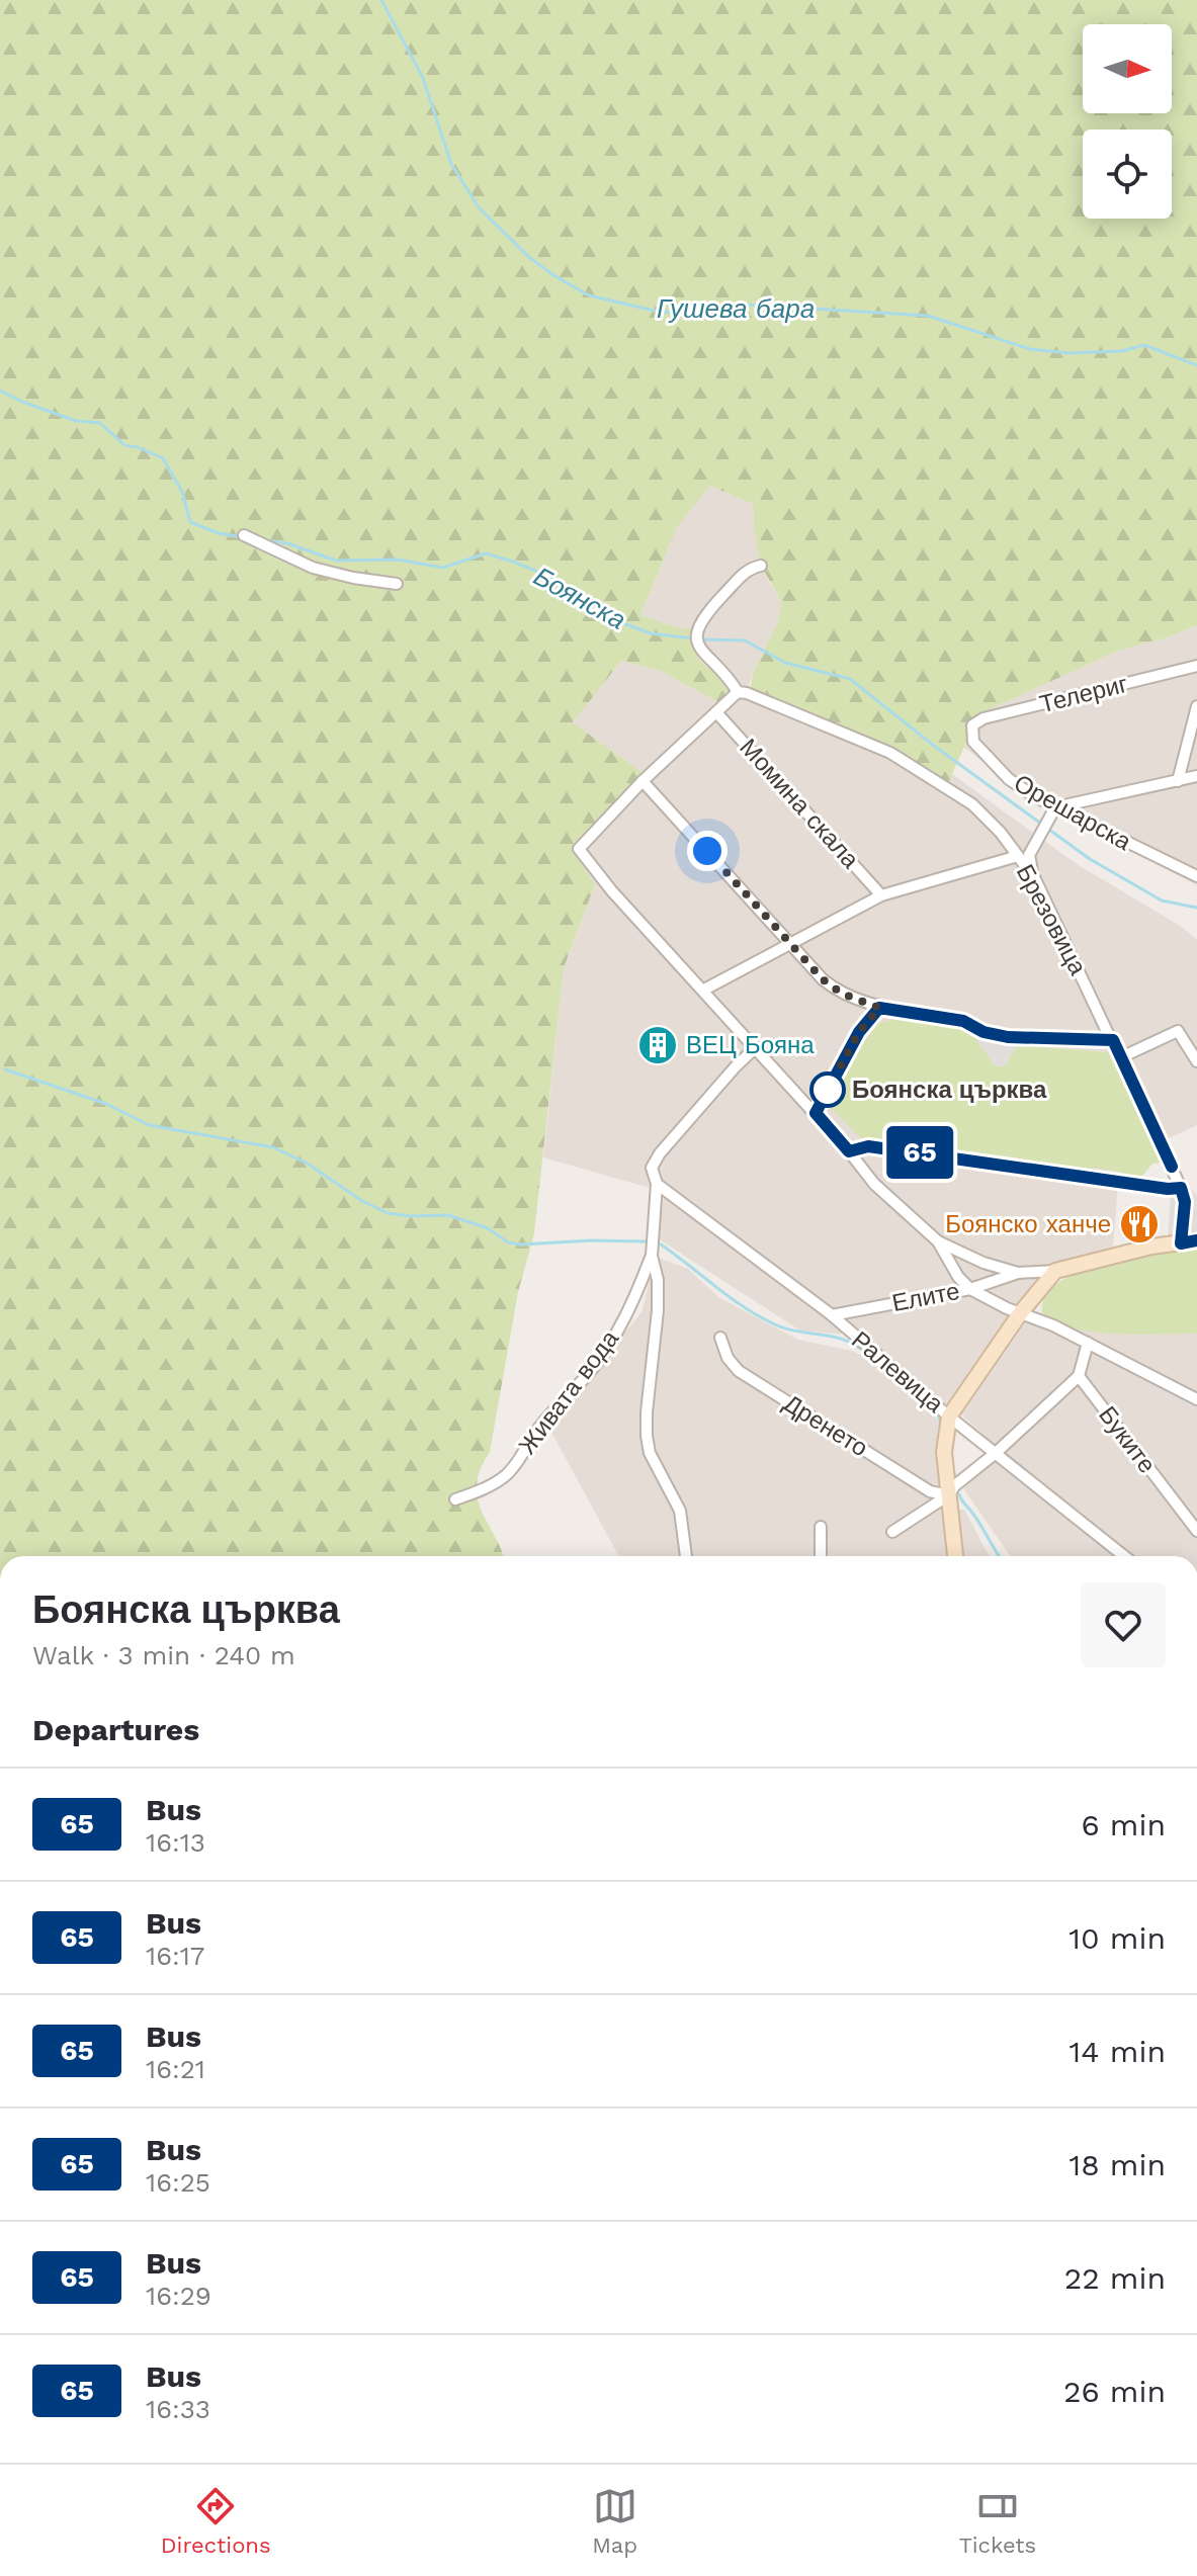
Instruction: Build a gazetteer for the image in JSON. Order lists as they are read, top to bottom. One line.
{"streets":{"street":["Телериг","Момина скала","Орешарска","Брезовица","Елите","Ралевица","Живата вода","Дренето","Буките"]},"crossings":[["Телериг","Орешарска"],["Елите","Ралевица"]],"water":["Гушева бара","Боянска"],"places":{"building":["ВЕЦ Бояна"],"other":["Боянска църква"],"restaurant":["Боянско ханче"]},"lines":["bus line 65"],"north":"right","page":{"on_map":"65","heading":[["Боянска църква","Walk · 3 min · 240 m"],"Departures"],"list":[{"mark":"65","name":"Bus","note":"16:13","value":"6 min"},{"mark":"65","name":"Bus","note":"16:17","value":"10 min"},{"mark":"65","name":"Bus","note":"16:21","value":"14 min"},{"mark":"65","name":"Bus","note":"16:25","value":"18 min"},{"mark":"65","name":"Bus","note":"16:29","value":"22 min"},{"mark":"65","name":"Bus","note":"16:33","value":"26 min"}],"tabs":["Directions","Map","Tickets"]}}
